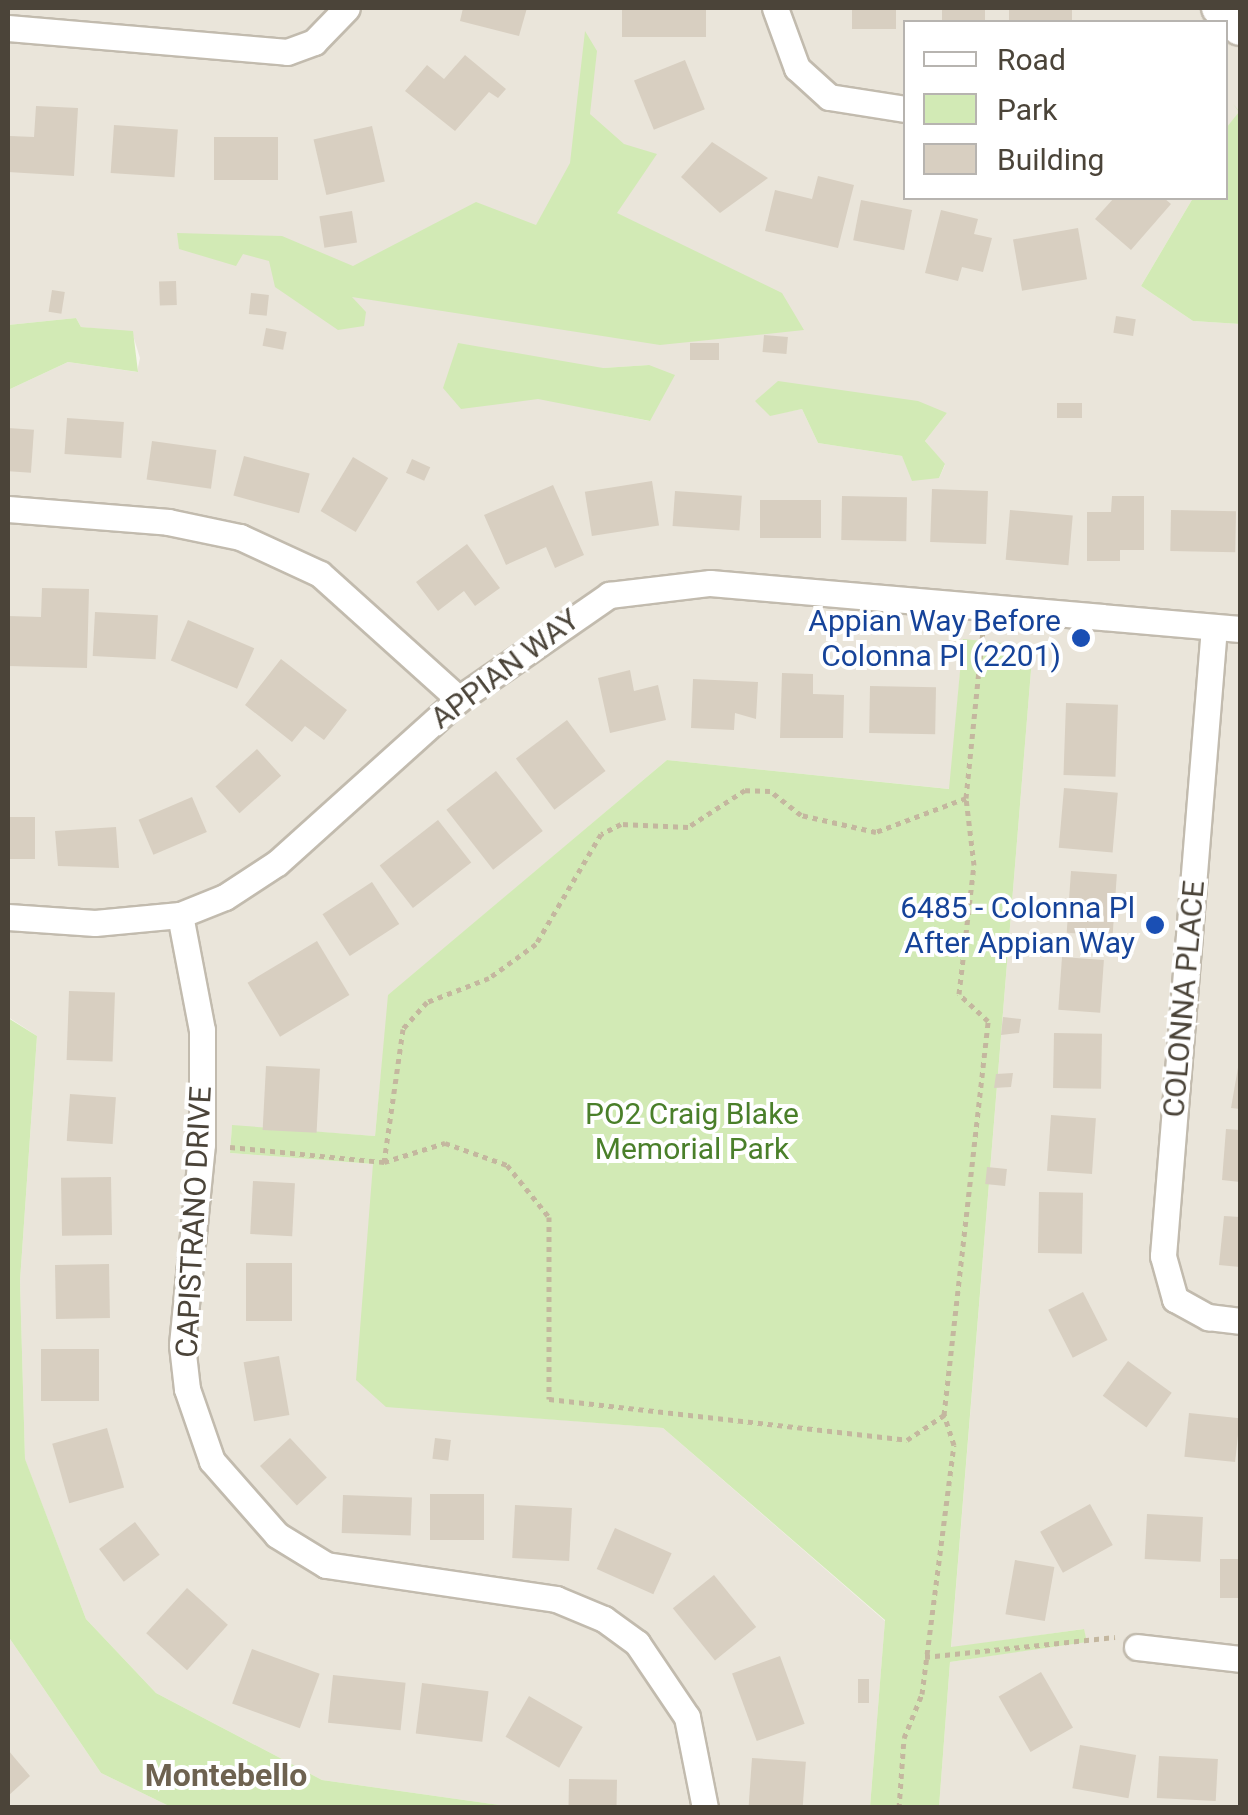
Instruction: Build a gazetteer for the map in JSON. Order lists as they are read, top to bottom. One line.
{"streets":{"street":["APPIAN WAY","COLONNA PLACE","CAPISTRANO DRIVE"]},"crossings":[["APPIAN WAY","COLONNA PLACE"],["APPIAN WAY","CAPISTRANO DRIVE"]],"districts":["Montebello"],"parks":["PO2 Craig Blake Memorial Park"],"places":["Appian Way Before Colonna Pl (2201)","6485 - Colonna Pl After Appian Way"],"legend":["Road","Park","Building"]}
